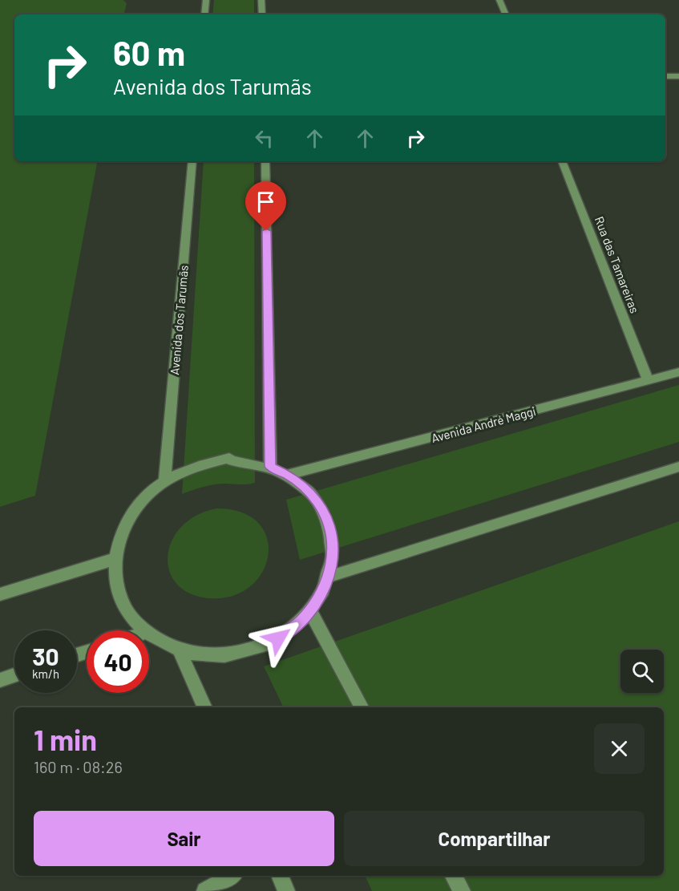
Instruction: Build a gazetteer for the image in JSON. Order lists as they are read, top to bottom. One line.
{"streets":{"street":["Rua das Tamareiras","Avenida dos Tarumãs","Avenida André Maggi"]},"crossings":[["Rua das Tamareiras","Avenida André Maggi"]],"page":{"turn":["60 m","Avenida dos Tarumãs"],"speed":"30 km/h","limit":"40","heading":["1 min","160 m · 08:26"],"buttons":["Sair","Compartilhar"]}}
